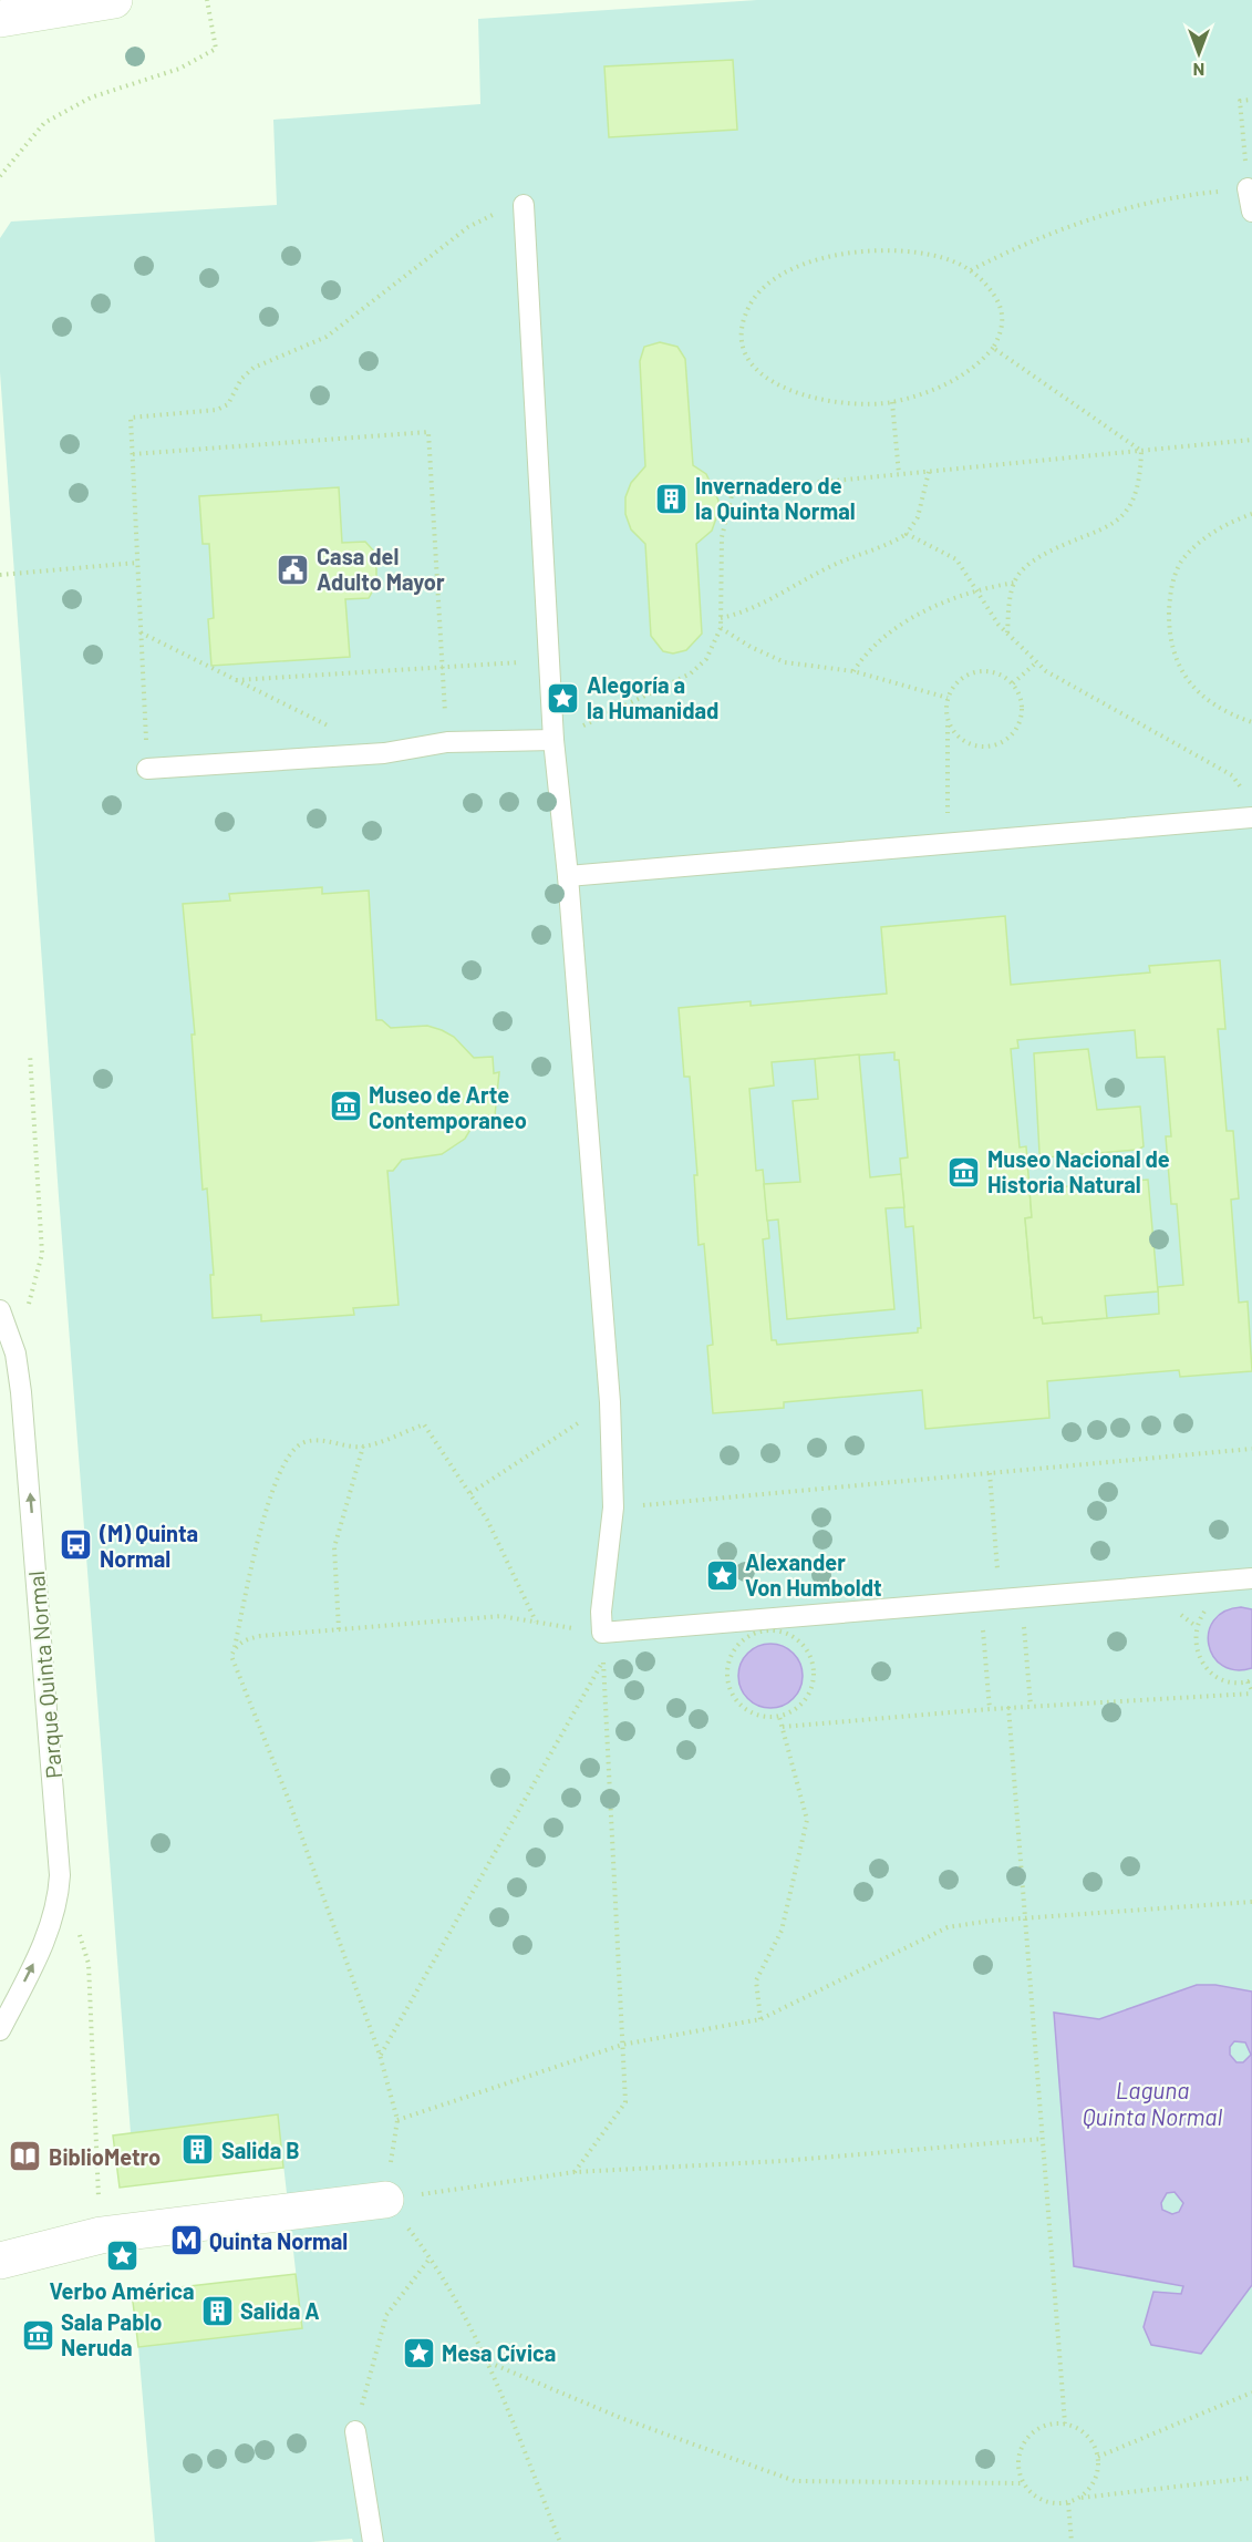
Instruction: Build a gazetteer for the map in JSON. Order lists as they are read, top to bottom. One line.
{"streets":{"lane":["Parque Quinta Normal"]},"one_way":["Parque Quinta Normal"],"water":["Laguna Quinta Normal"],"places":{"building":["Invernadero de la Quinta Normal","Salida B","Salida A"],"public building":["Casa del Adulto Mayor"],"place":["Alegoría a la Humanidad","Alexander Von Humboldt","Verbo América","Mesa Cívica"],"museum":["Museo de Arte Contemporaneo","Museo Nacional de Historia Natural","Sala Pablo Neruda"],"bus stop":["(M) Quinta Normal"],"library":["BiblioMetro"],"metro station":["Quinta Normal"]},"north":"bottom"}
